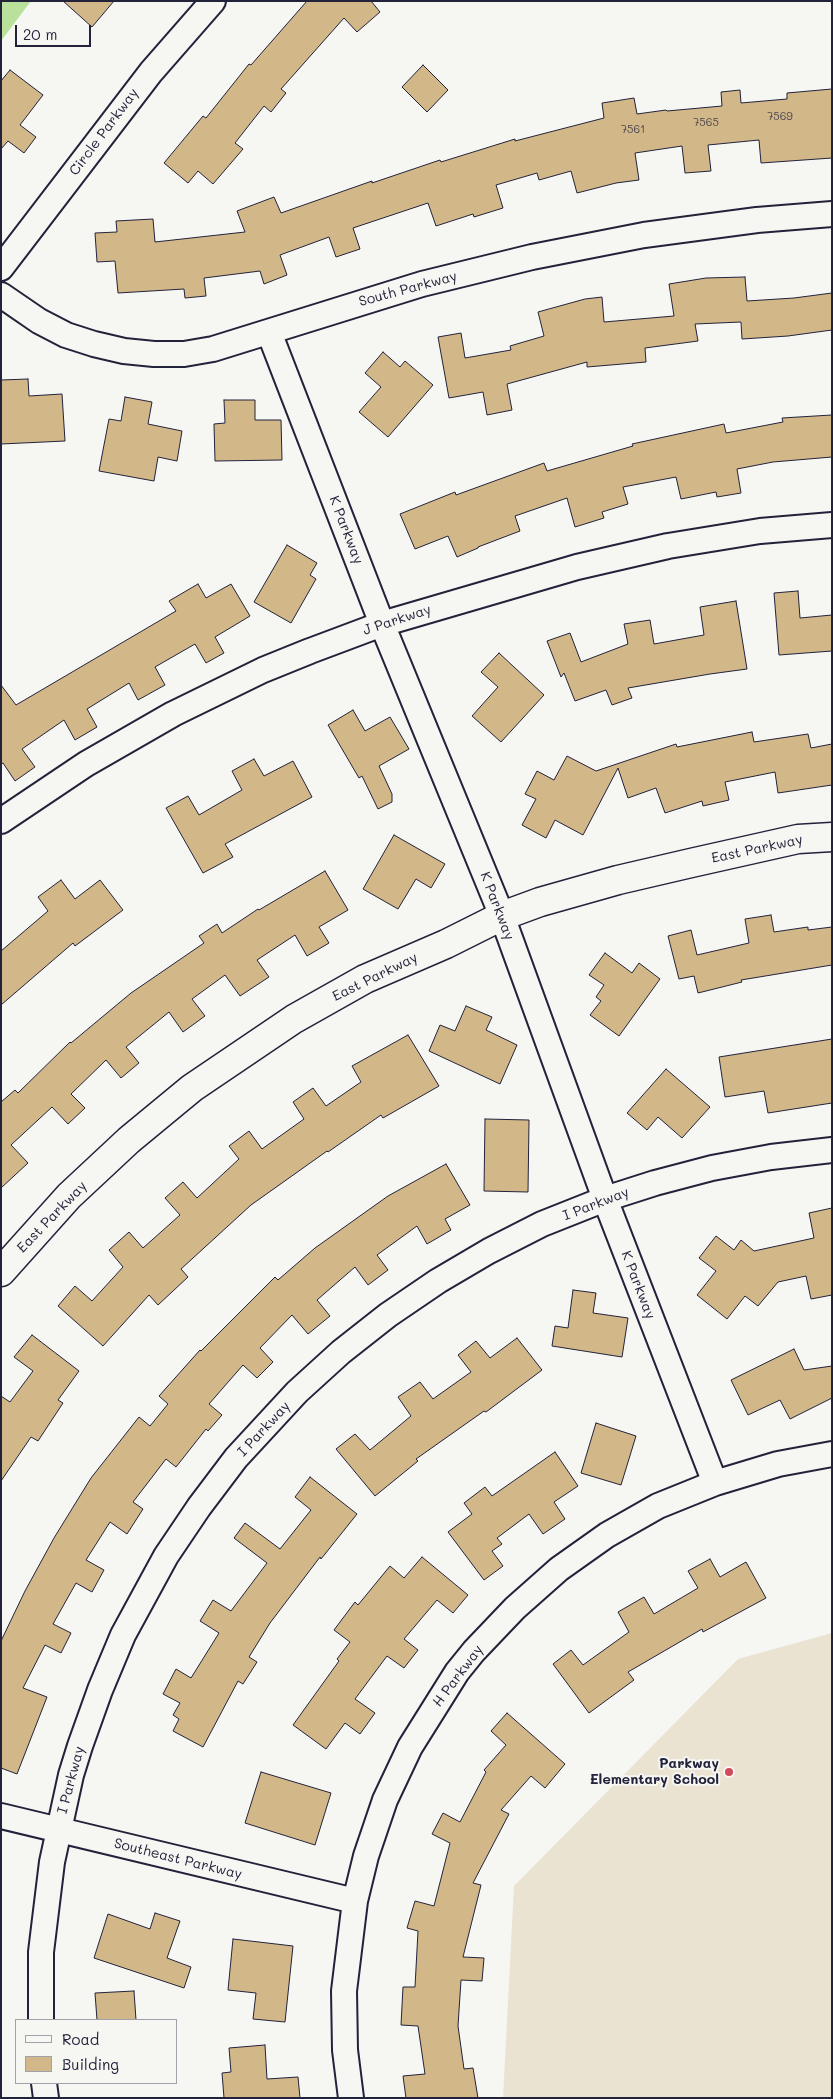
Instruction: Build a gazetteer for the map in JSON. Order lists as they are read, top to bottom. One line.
{"streets":{"street":["Circle Parkway","South Parkway","K Parkway","J Parkway","East Parkway","I Parkway","H Parkway","Southeast Parkway"]},"crossings":[["South Parkway","K Parkway"],["K Parkway","J Parkway"],["K Parkway","East Parkway"],["K Parkway","I Parkway"],["K Parkway","H Parkway"],["I Parkway","Southeast Parkway"],["H Parkway","Southeast Parkway"]],"places":["Parkway Elementary School"],"house_numbers":["7569","7565","7561"],"legend":["Road","Building"],"scale_bar":"20 m"}
